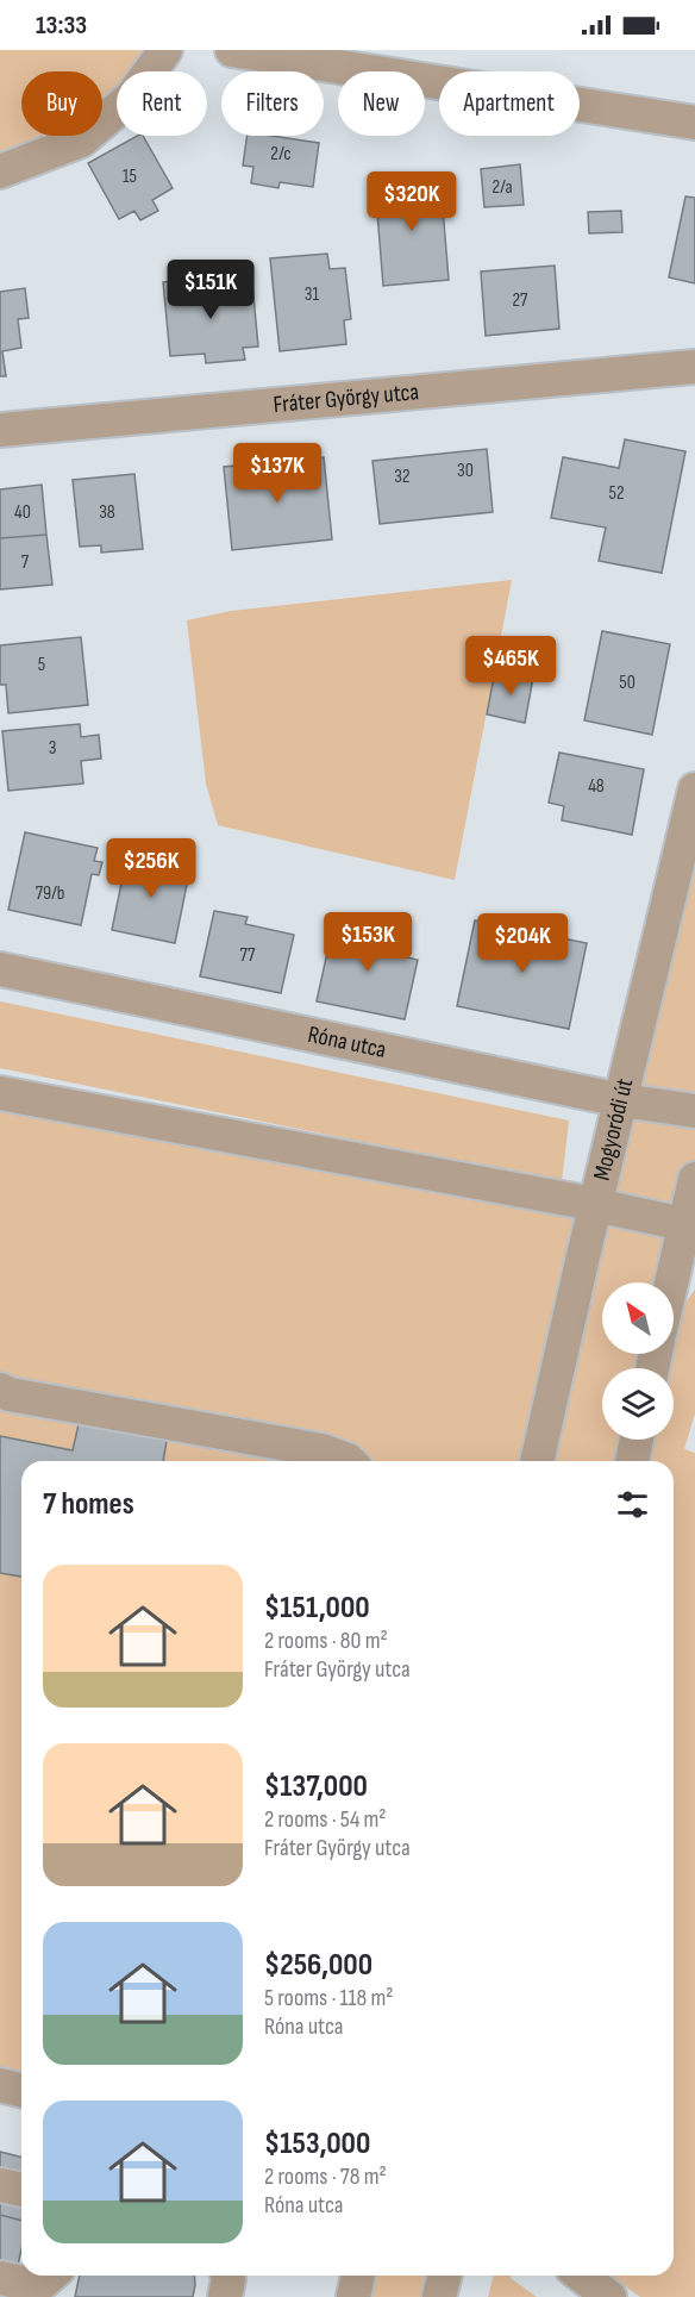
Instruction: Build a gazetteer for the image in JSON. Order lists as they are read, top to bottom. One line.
{"streets":{"street":["Fráter György utca","Róna utca","Mogyoródi út"]},"crossings":[["Róna utca","Mogyoródi út"]],"house_numbers":["2/c","15","2/a","31","27","30","32","52","40","38","7","5","50","3","48","79/b","77"],"north":"top left","page":{"status":"13:33","chip":["Buy","Rent","Filters","New","Apartment"],"price":["$320K","$151K","$137K","$465K","$256K","$153K","$204K"],"heading":"7 homes","list":[{"name":"$151,000","note":"2 rooms · 80 m² · Fráter György utca"},{"name":"$137,000","note":"2 rooms · 54 m² · Fráter György utca"},{"name":"$256,000","note":"5 rooms · 118 m² · Róna utca"},{"name":"$153,000","note":"2 rooms · 78 m² · Róna utca"}]}}
